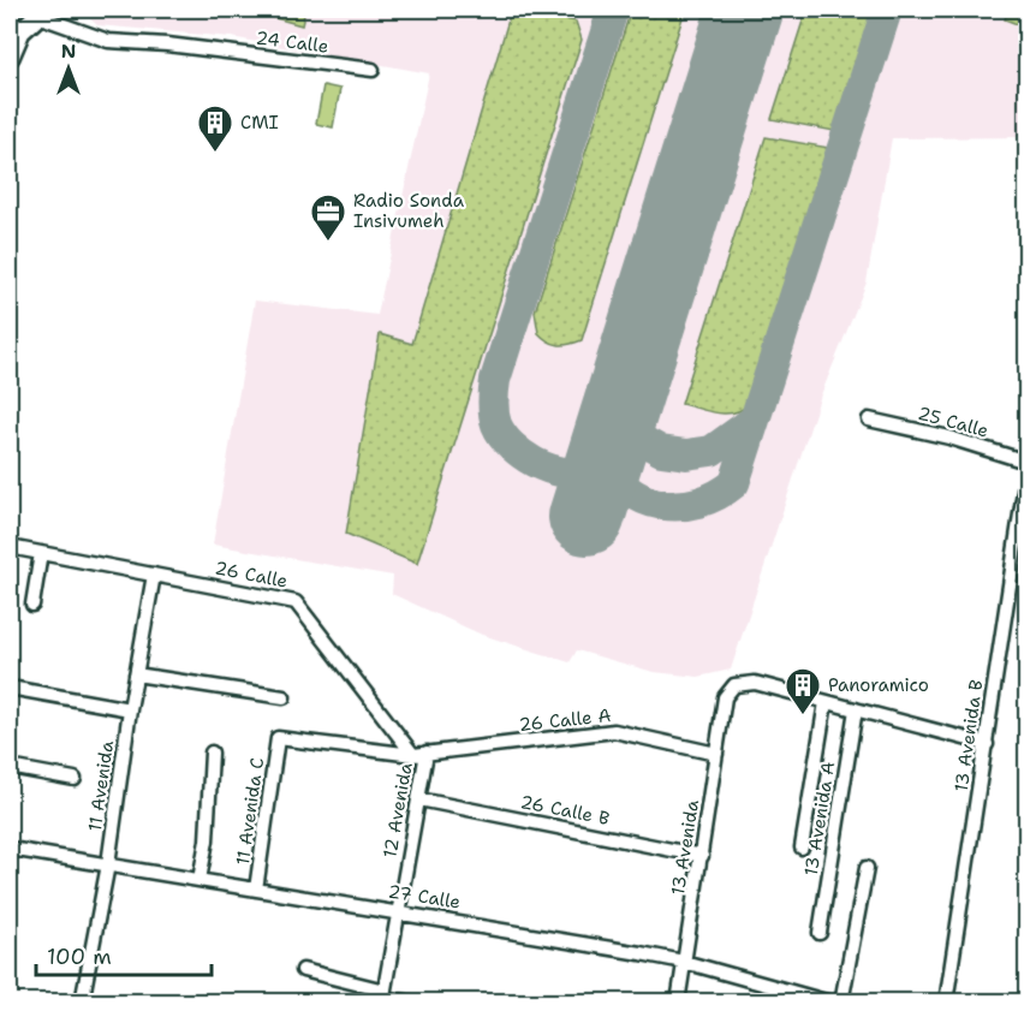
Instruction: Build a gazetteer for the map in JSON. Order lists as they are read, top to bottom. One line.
{"streets":{"street":["24 Calle","25 Calle","26 Calle","26 Calle A","13 Avenida B","11 Avenida","12 Avenida","26 Calle B","11 Avenida C","13 Avenida A","13 Avenida","27 Calle"]},"crossings":[["26 Calle","26 Calle A"],["26 Calle","11 Avenida"],["26 Calle","12 Avenida"],["26 Calle A","12 Avenida"],["26 Calle A","11 Avenida C"],["26 Calle A","13 Avenida"],["11 Avenida","27 Calle"],["12 Avenida","26 Calle B"],["12 Avenida","27 Calle"],["26 Calle B","13 Avenida"],["11 Avenida C","27 Calle"],["13 Avenida","27 Calle"]],"places":{"building":["CMI","Panoramico"],"office":["Radio Sonda Insivumeh"]},"scale_bar":"100 m","north":"top"}
